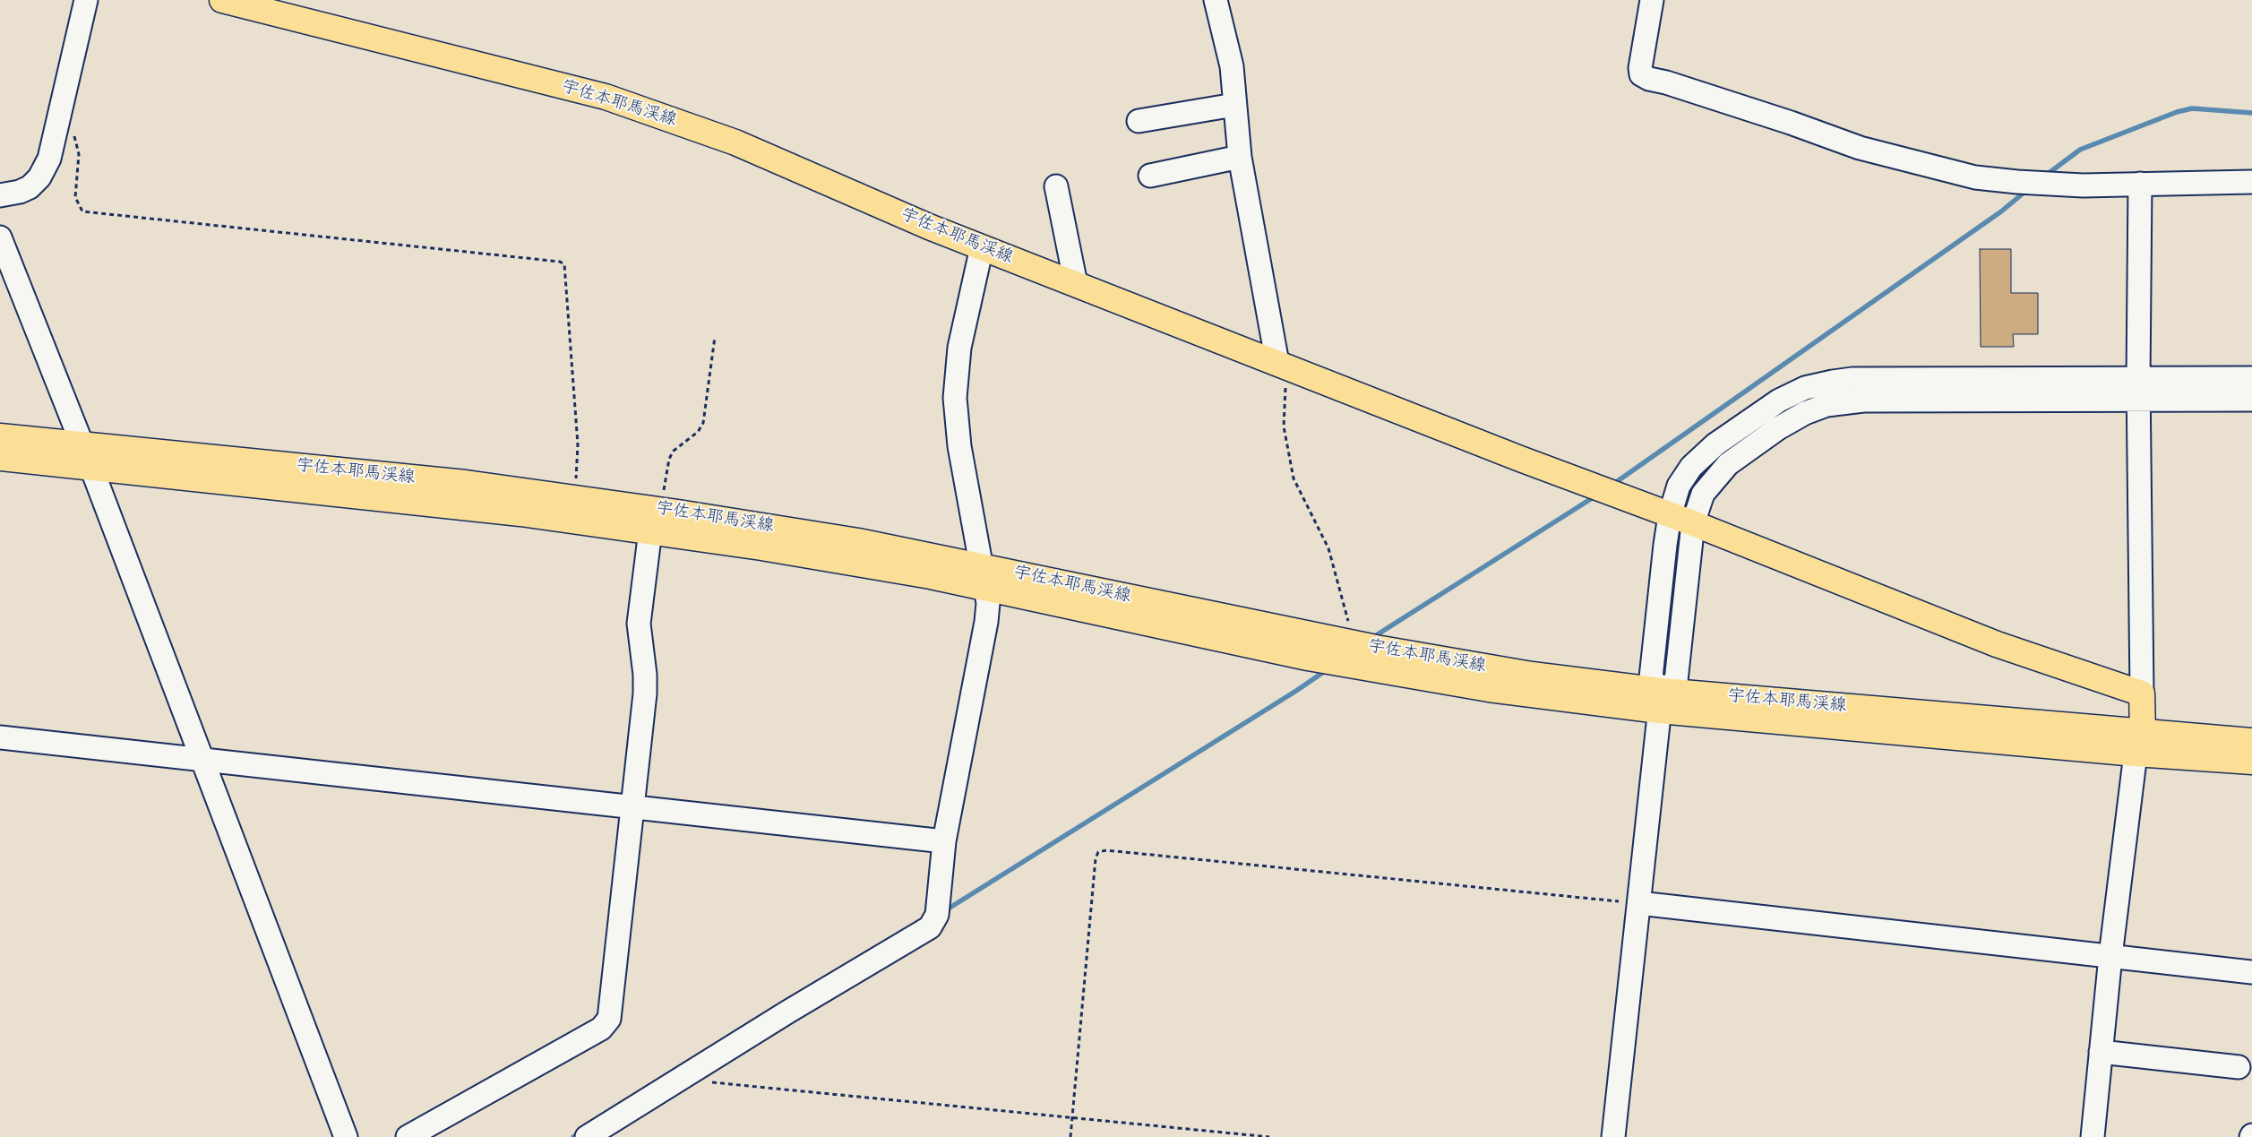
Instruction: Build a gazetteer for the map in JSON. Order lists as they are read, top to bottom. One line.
{"streets":{"main road":["宇佐本耶馬渓線"]}}
